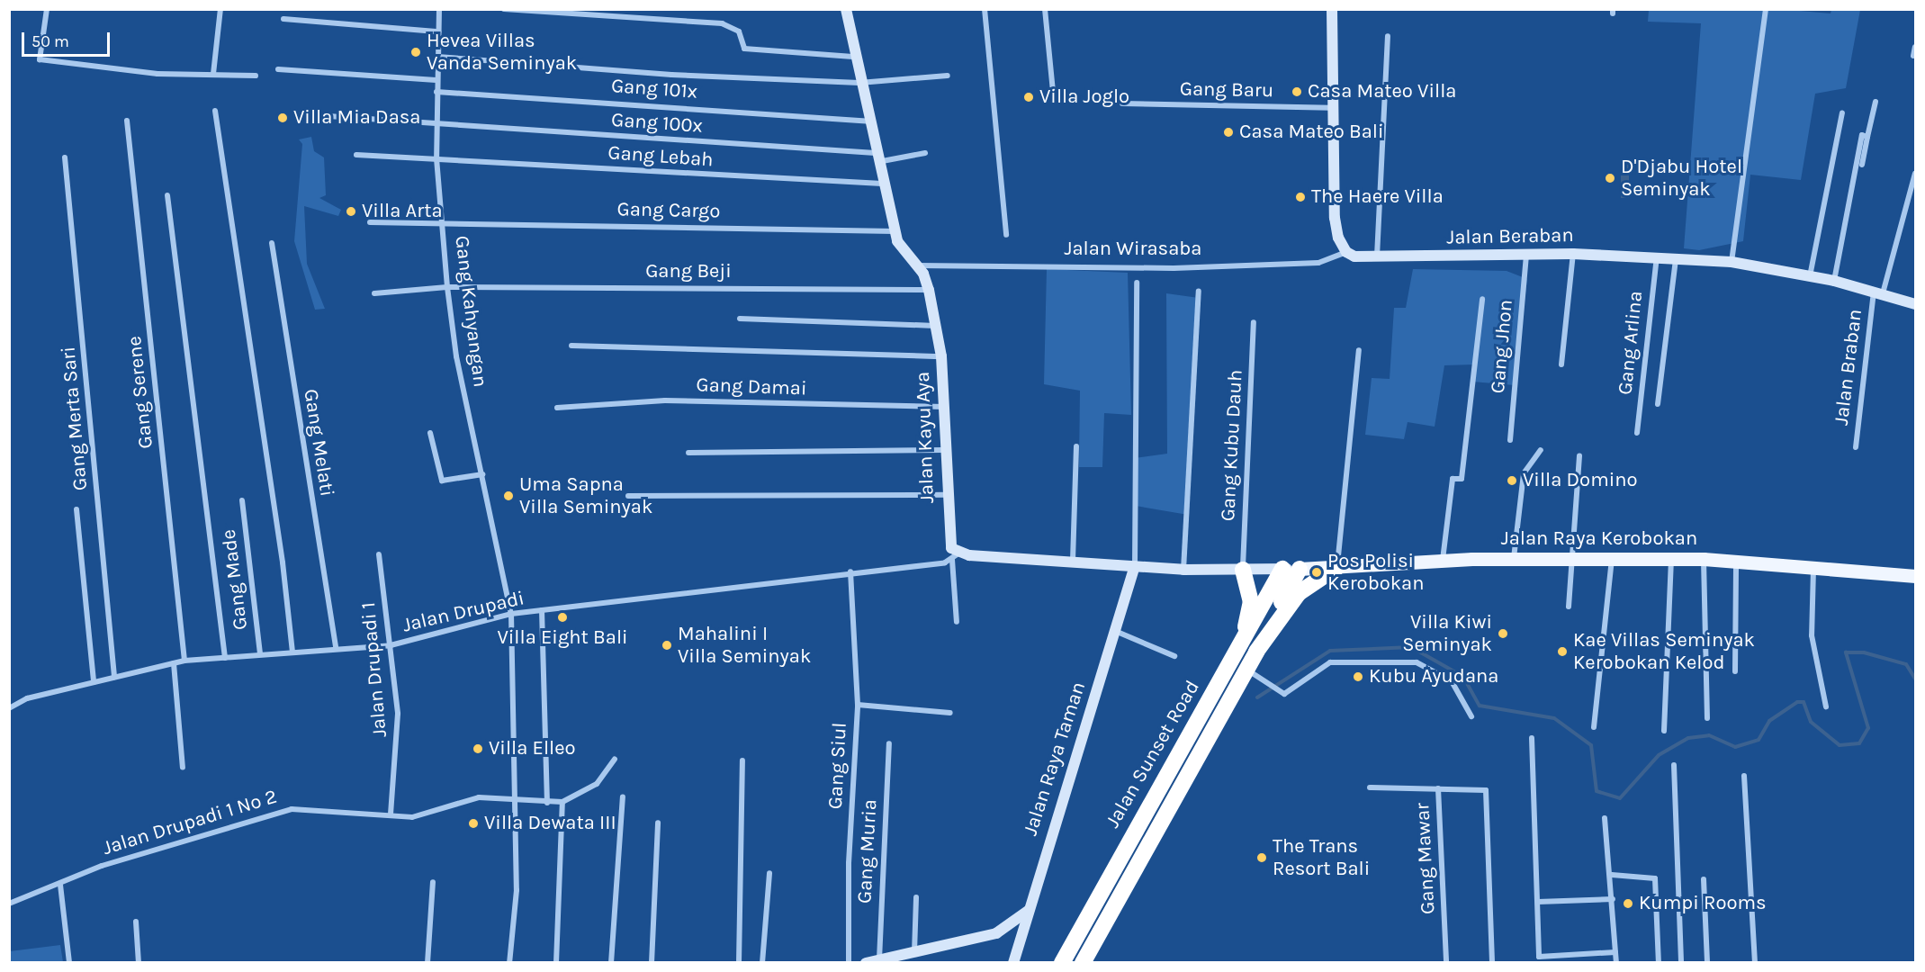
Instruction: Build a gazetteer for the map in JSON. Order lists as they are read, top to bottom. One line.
{"streets":{"highway":["Jalan Sunset Road"],"main road":["Jalan Beraban","Jalan Kayu Aya","Jalan Raya Kerobokan","Jalan Raya Taman"],"street":["Gang 101x","Gang Baru","Gang 100x","Gang Lebah","Gang Cargo","Jalan Wirasaba","Gang Beji","Gang Kahyangan","Gang Arlina","Gang Jhon","Jalan Braban","Gang Damai","Gang Serene","Gang Merta Sari","Gang Melati","Gang Kubu Dauh","Gang Made","Jalan Drupadi","Jalan Drupadi 1","Gang Siul","Jalan Drupadi 1 No 2","Gang Muria","Gang Mawar"]},"crossings":[["Gang 101x","Gang Kahyangan"],["Gang 101x","Jalan Kayu Aya"],["Gang 100x","Gang Kahyangan"],["Gang 100x","Jalan Kayu Aya"],["Gang Lebah","Gang Kahyangan"],["Gang Lebah","Jalan Kayu Aya"],["Gang Cargo","Gang Kahyangan"],["Gang Cargo","Jalan Kayu Aya"],["Jalan Beraban","Jalan Wirasaba"],["Jalan Beraban","Gang Arlina"],["Jalan Beraban","Gang Jhon"],["Jalan Beraban","Jalan Braban"],["Jalan Wirasaba","Jalan Kayu Aya"],["Gang Beji","Gang Kahyangan"],["Gang Beji","Jalan Kayu Aya"],["Gang Kahyangan","Jalan Drupadi"],["Gang Kahyangan","Jalan Drupadi 1 No 2"],["Gang Damai","Jalan Kayu Aya"],["Gang Serene","Jalan Drupadi"],["Gang Merta Sari","Jalan Drupadi"],["Jalan Kayu Aya","Jalan Drupadi"],["Gang Melati","Jalan Drupadi"],["Jalan Raya Kerobokan","Jalan Sunset Road"],["Gang Made","Jalan Drupadi"],["Jalan Drupadi","Jalan Drupadi 1"],["Jalan Drupadi","Gang Siul"],["Jalan Drupadi 1","Jalan Drupadi 1 No 2"]],"places":["Hevea Villas Vanda Seminyak","Casa Mateo Villa","Villa Joglo","Villa Mia Dasa","Casa Mateo Bali","D'Djabu Hotel Seminyak","The Haere Villa","Villa Arta","Villa Domino","Uma Sapna Villa Seminyak","Pos Polisi Kerobokan","Villa Eight Bali","Villa Kiwi Seminyak","Mahalini I Villa Seminyak","Kae Villas Seminyak Kerobokan Kelod","Kubu Ayudana","Villa Elleo","Villa Dewata III","The Trans Resort Bali","Kumpi Rooms"],"scale_bar":"50 m"}
